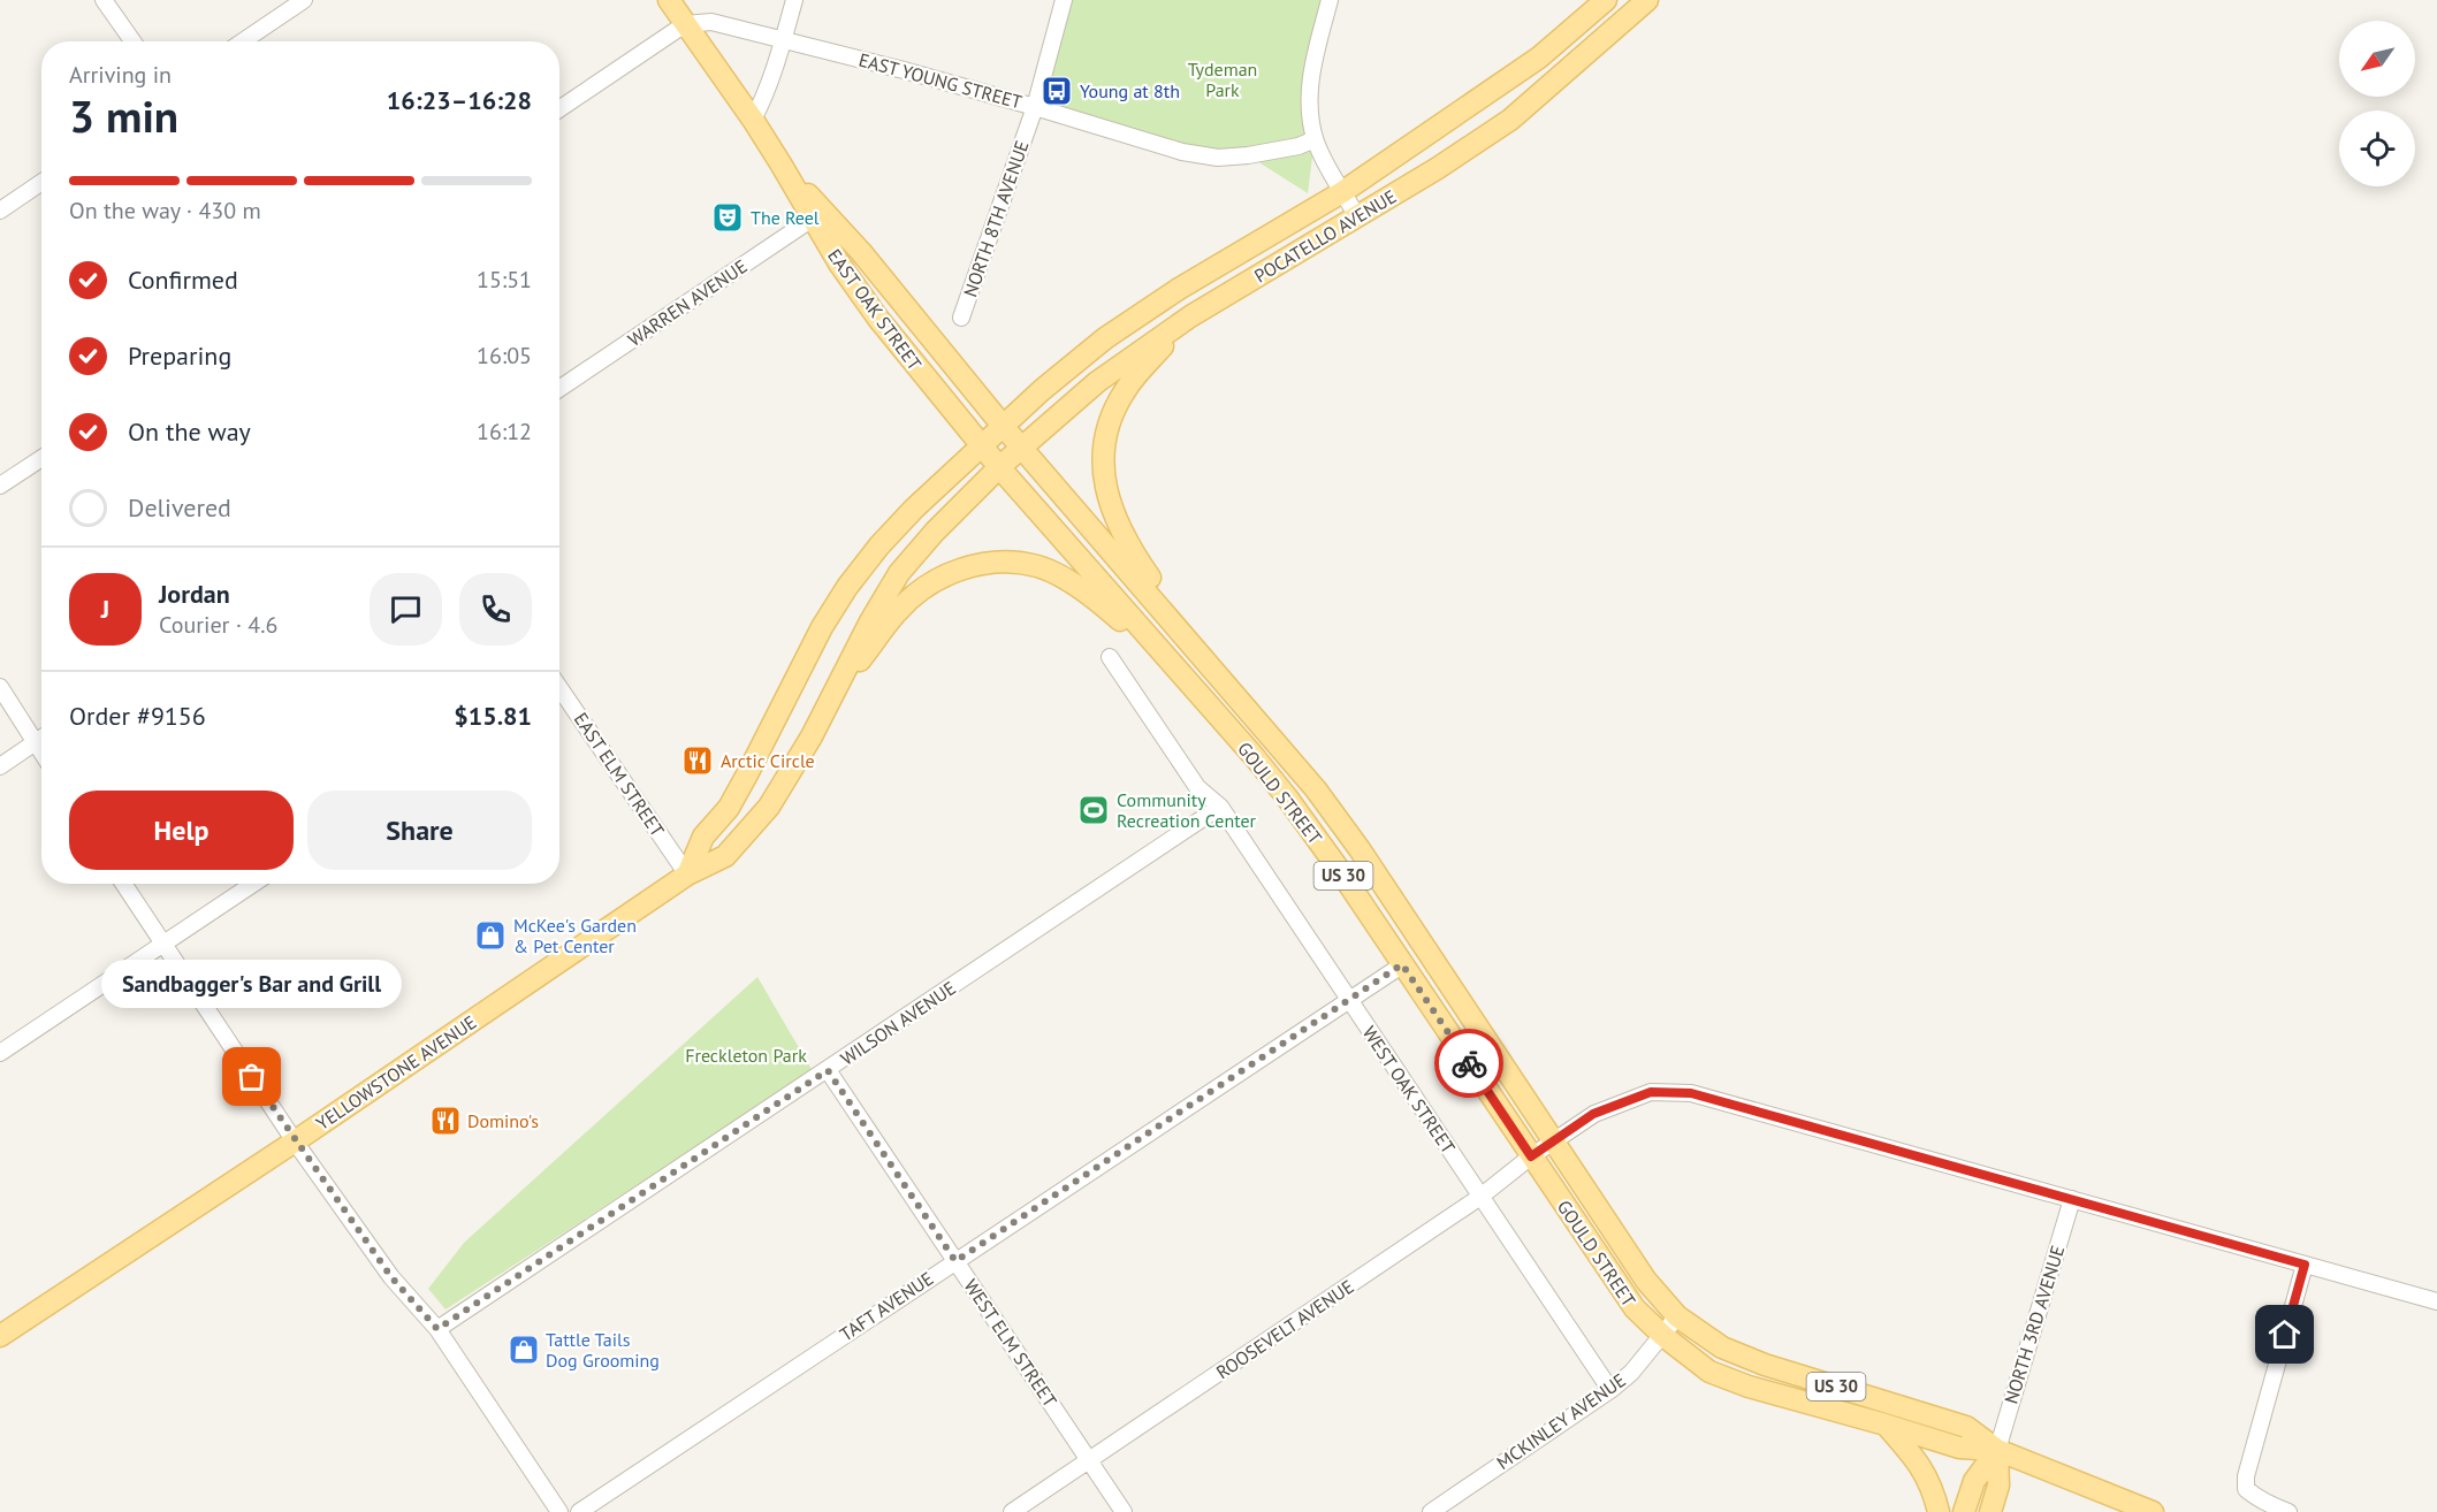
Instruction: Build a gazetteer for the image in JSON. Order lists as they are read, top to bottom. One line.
{"streets":{"main road":["POCATELLO AVENUE","EAST OAK STREET","GOULD STREET","US 30","YELLOWSTONE AVENUE"],"street":["EAST YOUNG STREET","NORTH 8TH AVENUE","WARREN AVENUE","EAST ELM STREET","WILSON AVENUE","WEST OAK STREET","TAFT AVENUE","NORTH 3RD AVENUE","ROOSEVELT AVENUE","WEST ELM STREET","MCKINLEY AVENUE"]},"crossings":[["EAST YOUNG STREET","NORTH 8TH AVENUE"],["EAST YOUNG STREET","EAST OAK STREET"],["POCATELLO AVENUE","EAST OAK STREET"],["POCATELLO AVENUE","GOULD STREET"],["POCATELLO AVENUE","US 30"],["POCATELLO AVENUE","YELLOWSTONE AVENUE"],["WARREN AVENUE","EAST OAK STREET"],["EAST OAK STREET","GOULD STREET"],["EAST ELM STREET","YELLOWSTONE AVENUE"],["GOULD STREET","US 30"],["GOULD STREET","YELLOWSTONE AVENUE"],["GOULD STREET","TAFT AVENUE"],["GOULD STREET","ROOSEVELT AVENUE"],["GOULD STREET","MCKINLEY AVENUE"],["US 30","NORTH 3RD AVENUE"],["US 30","MCKINLEY AVENUE"],["WILSON AVENUE","WEST OAK STREET"],["WILSON AVENUE","WEST ELM STREET"],["WEST OAK STREET","TAFT AVENUE"],["WEST OAK STREET","ROOSEVELT AVENUE"],["WEST OAK STREET","MCKINLEY AVENUE"],["TAFT AVENUE","WEST ELM STREET"],["NORTH 3RD AVENUE","ROOSEVELT AVENUE"],["ROOSEVELT AVENUE","WEST ELM STREET"]],"parks":["Tydeman Park","Freckleton Park"],"places":{"bus stop":["Young at 8th"],"theatre":["The Reel"],"restaurant":["Arctic Circle","Domino's"],"sports":["Community Recreation Center"],"shop":["McKee's Garden & Pet Center","Tattle Tails Dog Grooming"],"other":["Sandbagger's Bar and Grill"]},"north":"bottom left","page":{"heading":["3 min","Arriving in","16:23–16:28"],"panel":["Jordan","Courier · 4.6","Order #9156","$15.81"],"bar":"On the way · 430 m","list":[["Confirmed","15:51"],["Preparing","16:05"],["On the way","16:12"],"Delivered"],"round":"J","buttons":["Help","Share"],"bubble":"Sandbagger's Bar and Grill"}}
